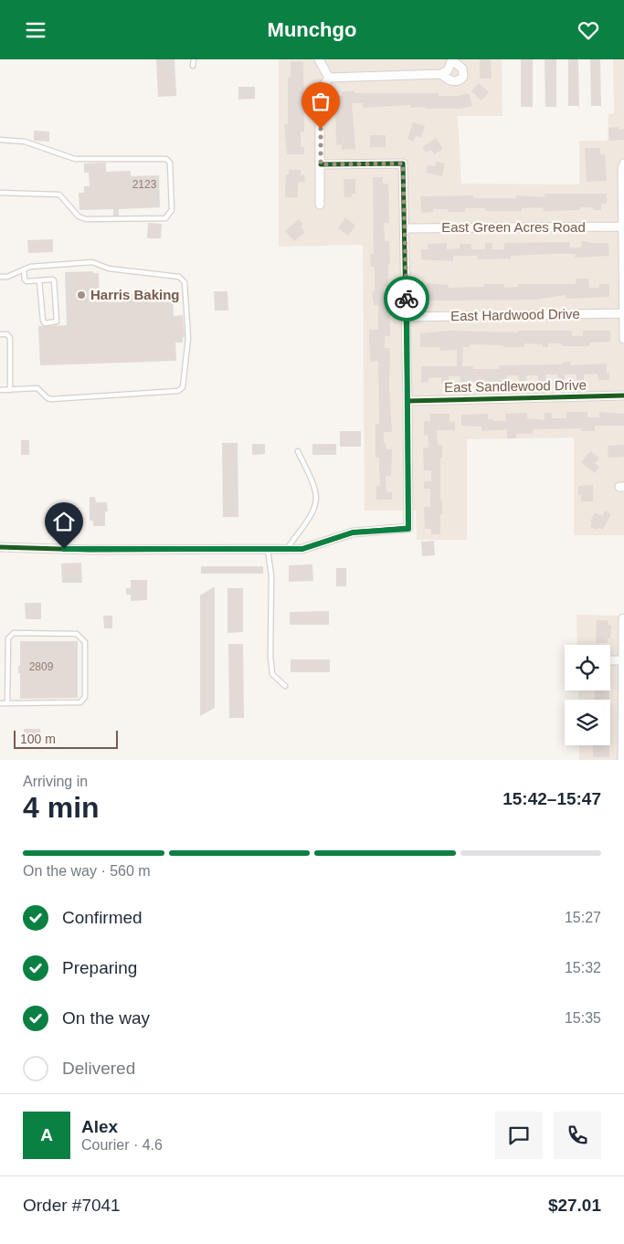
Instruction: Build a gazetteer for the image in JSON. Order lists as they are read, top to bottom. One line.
{"streets":{"street":["East Green Acres Road","East Hardwood Drive","East Sandlewood Drive"]},"places":["Harris Baking"],"house_numbers":["2123","2809"],"scale_bar":"100 m","page":{"header":"Munchgo","scale":"100 m","heading":["4 min","Arriving in","15:42–15:47"],"panel":["Alex","Courier · 4.6","Order #7041","$27.01"],"bar":"On the way · 560 m","list":[["Confirmed","15:27"],["Preparing","15:32"],["On the way","15:35"],"Delivered"],"round":"A"}}
